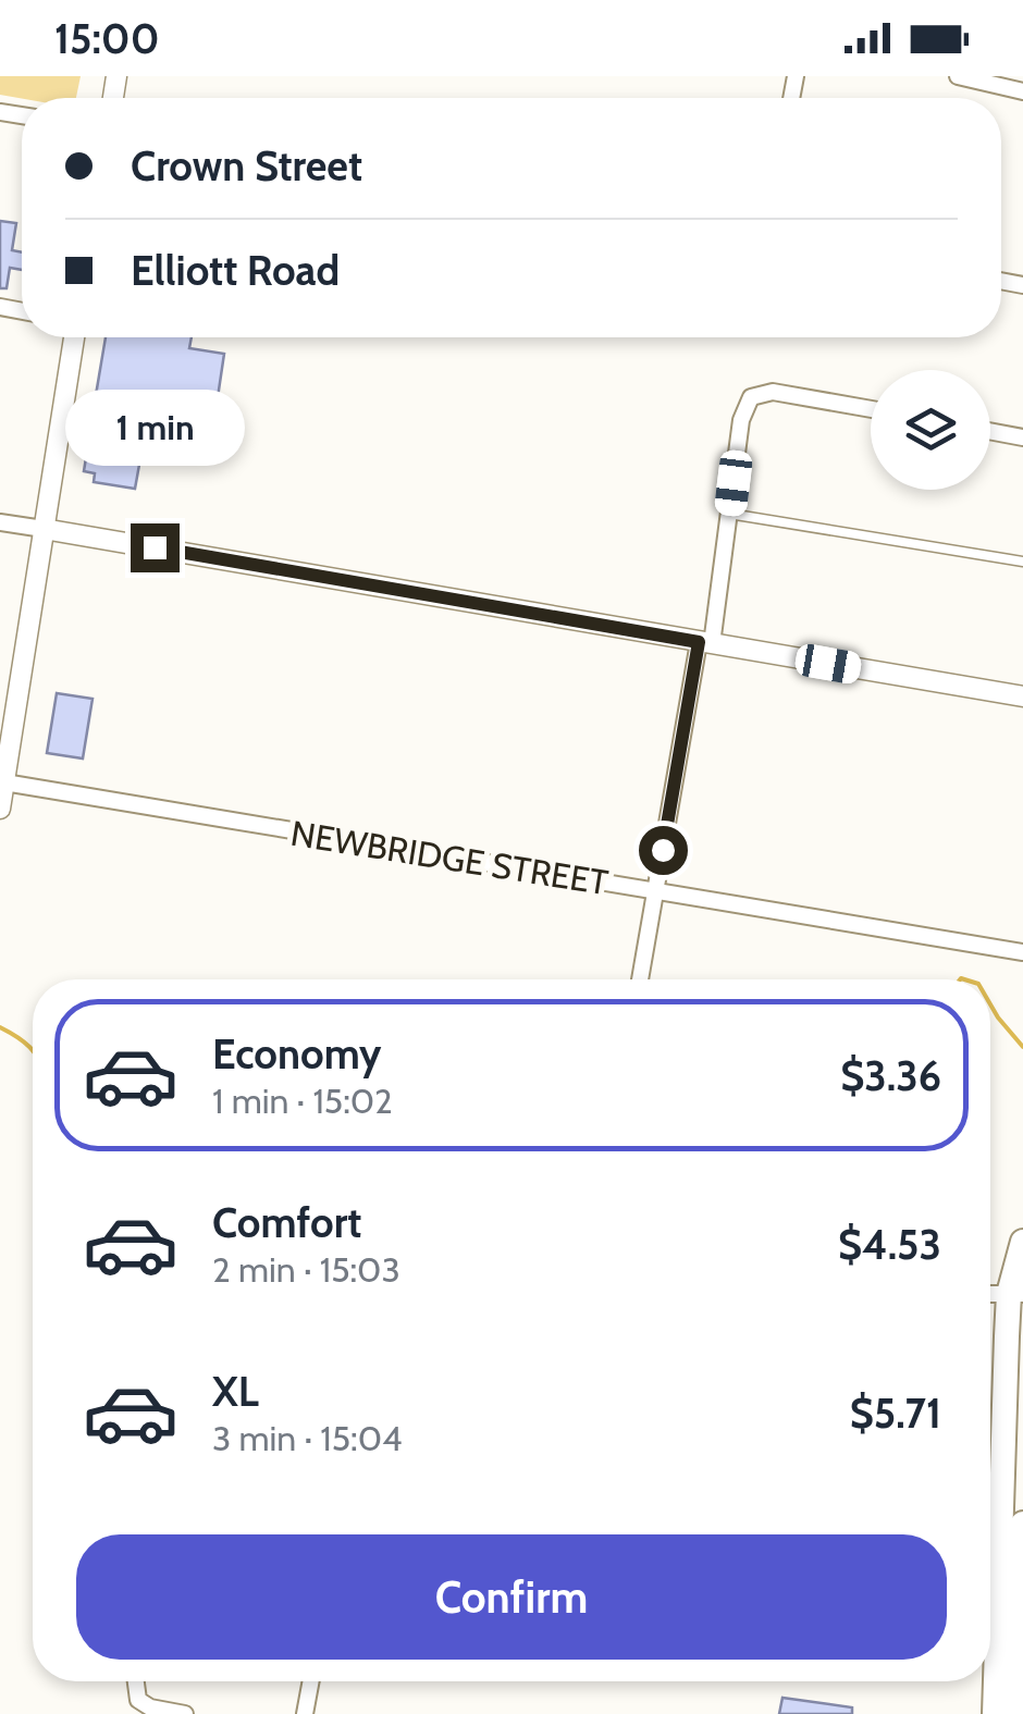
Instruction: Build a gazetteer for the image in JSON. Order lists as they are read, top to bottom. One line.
{"streets":{"street":["NEWBRIDGE STREET"]},"page":{"status":"15:00","banner":["Crown Street","Elliott Road"],"bubble":"1 min","list":[{"name":"Economy","note":"1 min · 15:02","value":"$3.36"},{"name":"Comfort","note":"2 min · 15:03","value":"$4.53"},{"name":"XL","note":"3 min · 15:04","value":"$5.71"}],"buttons":"Confirm"}}
